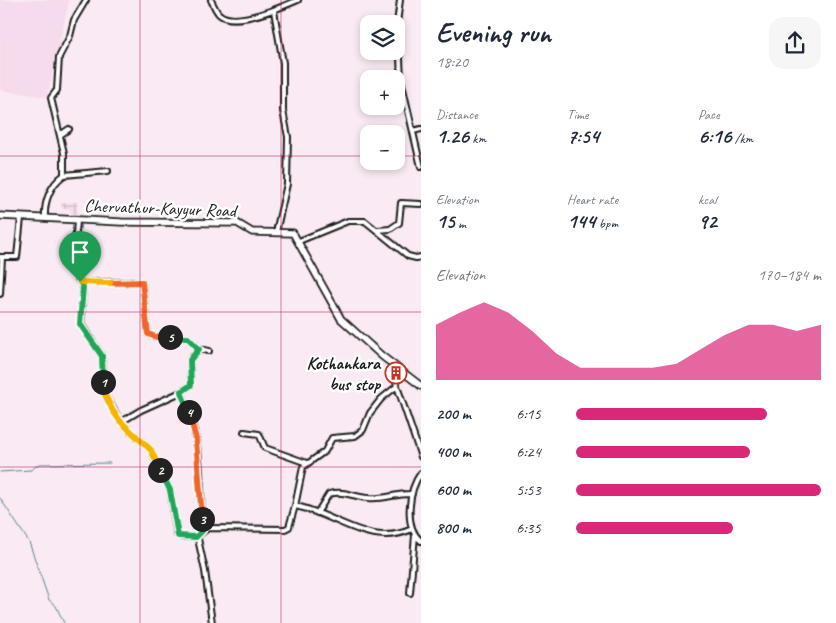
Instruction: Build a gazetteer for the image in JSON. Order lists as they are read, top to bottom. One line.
{"streets":{"main road":["Chervathur-Kayyur Road"]},"places":{"building":["Kothankara bus stop"]},"page":{"heading":["Evening run","18:20"],"map_buttons":["+","−"],"stats":[["Distance","1.26 km"],["Time","7:54"],["Pace","6:16 /km"],["Elevation","15 m"],["Heart rate","144 bpm"],["kcal","92"]],"chart":["Elevation","170–184 m"],"pins":["5","1","4","2","3"],"list":[{"name":"200 m","note":"6:15"},{"name":"400 m","note":"6:24"},{"name":"600 m","note":"5:53"},{"name":"800 m","note":"6:35"}]}}
